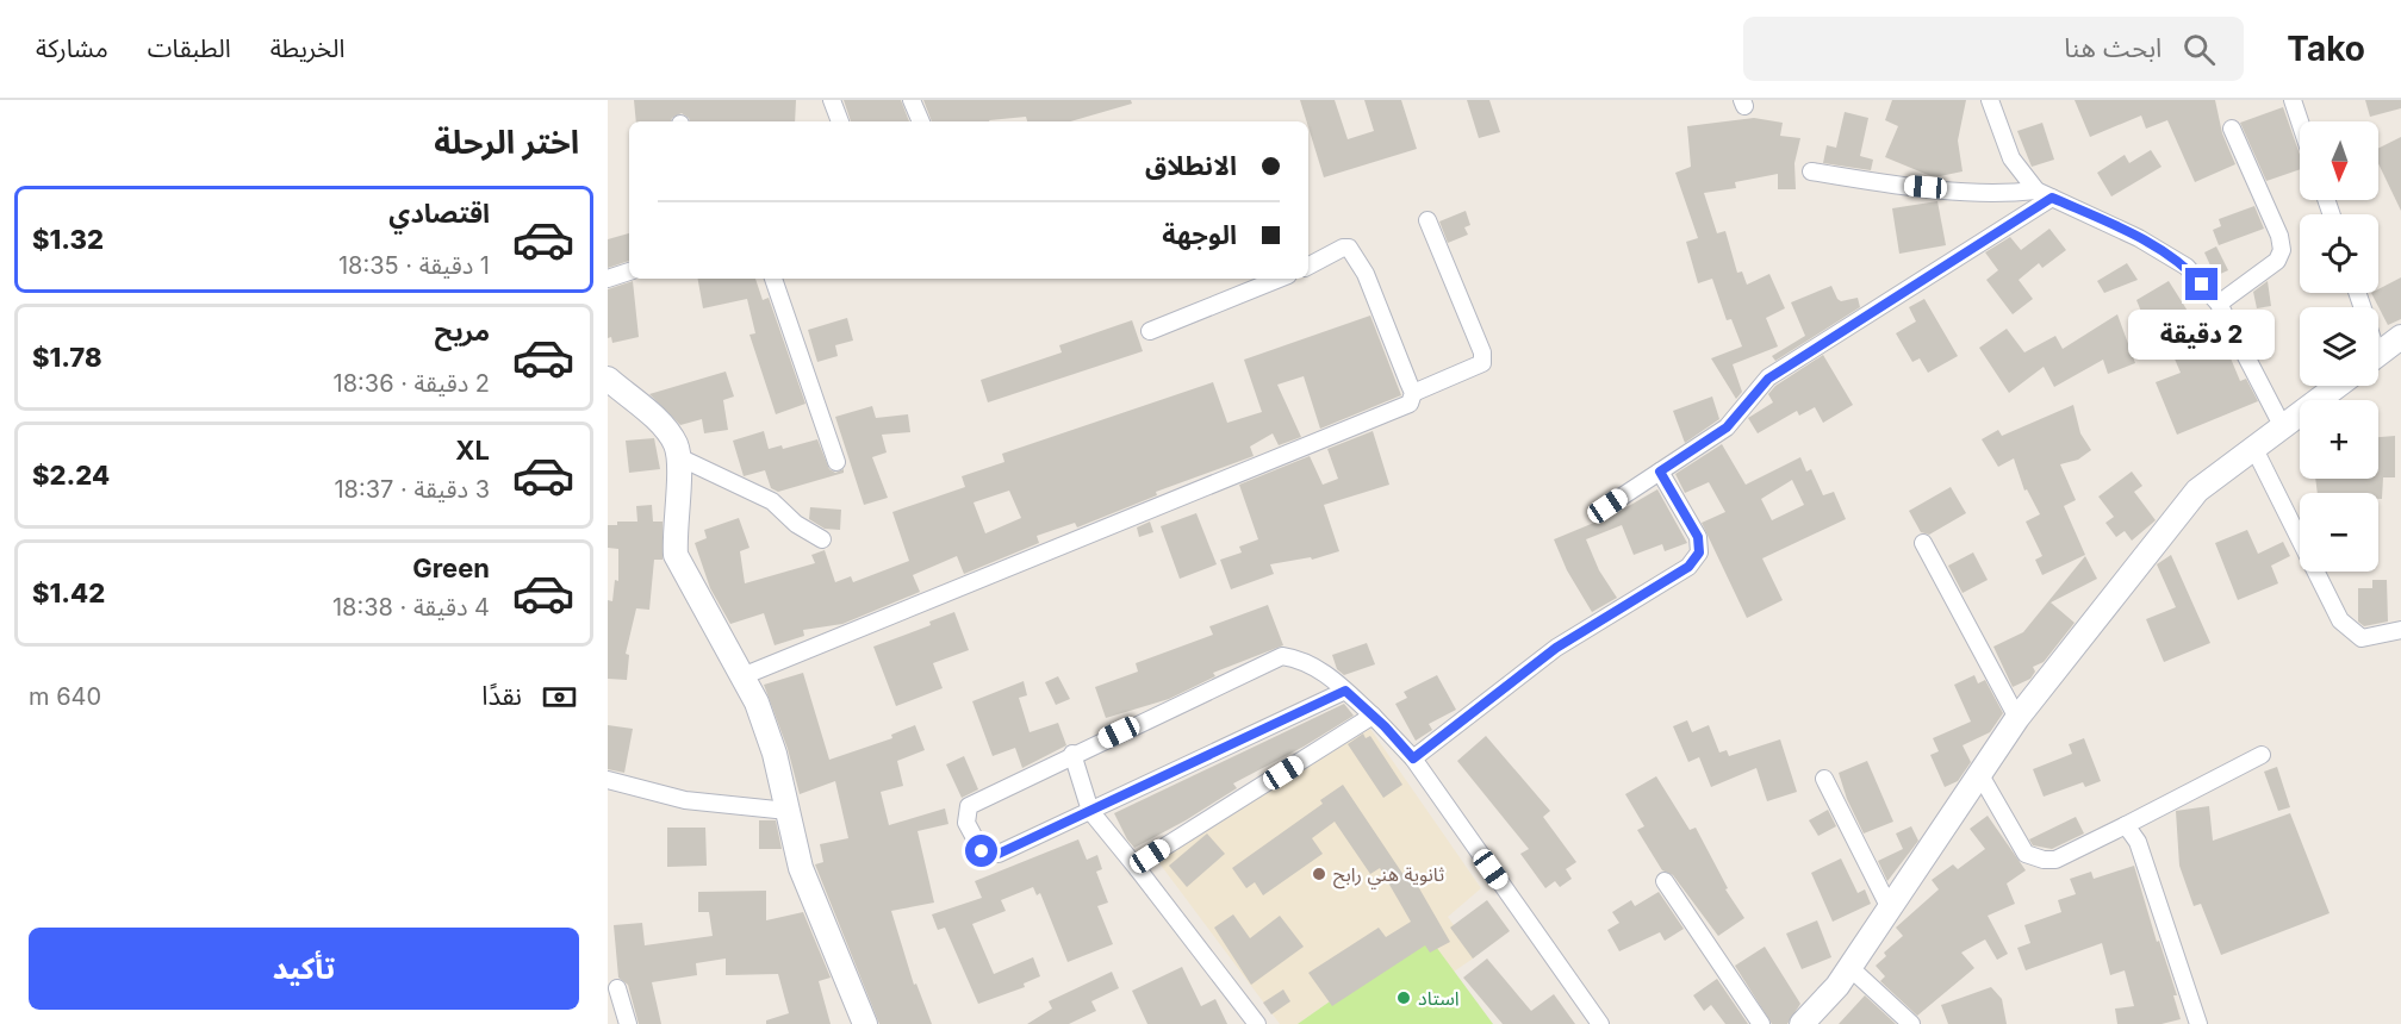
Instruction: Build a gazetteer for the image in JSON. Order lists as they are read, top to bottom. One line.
{"places":["ثانوية هني رابح","استاد"],"north":"bottom","page":{"header":"Tako","search":"ابحث هنا","nav":["الخريطة","الطبقات","مشاركة"],"heading":"اختر الرحلة","map_buttons":["+","−"],"banner":["الانطلاق","الوجهة"],"list":[{"name":"اقتصادي","note":"1 دقيقة · 18:35","value":"$1.32"},{"name":"مريح","note":"2 دقيقة · 18:36","value":"$1.78"},{"name":"XL","note":"3 دقيقة · 18:37","value":"$2.24"},{"name":"Green","note":"4 دقيقة · 18:38","value":"$1.42"}],"bubble":"2 دقيقة","pay":["نقدًا","640 m"],"buttons":"تأكيد"}}
